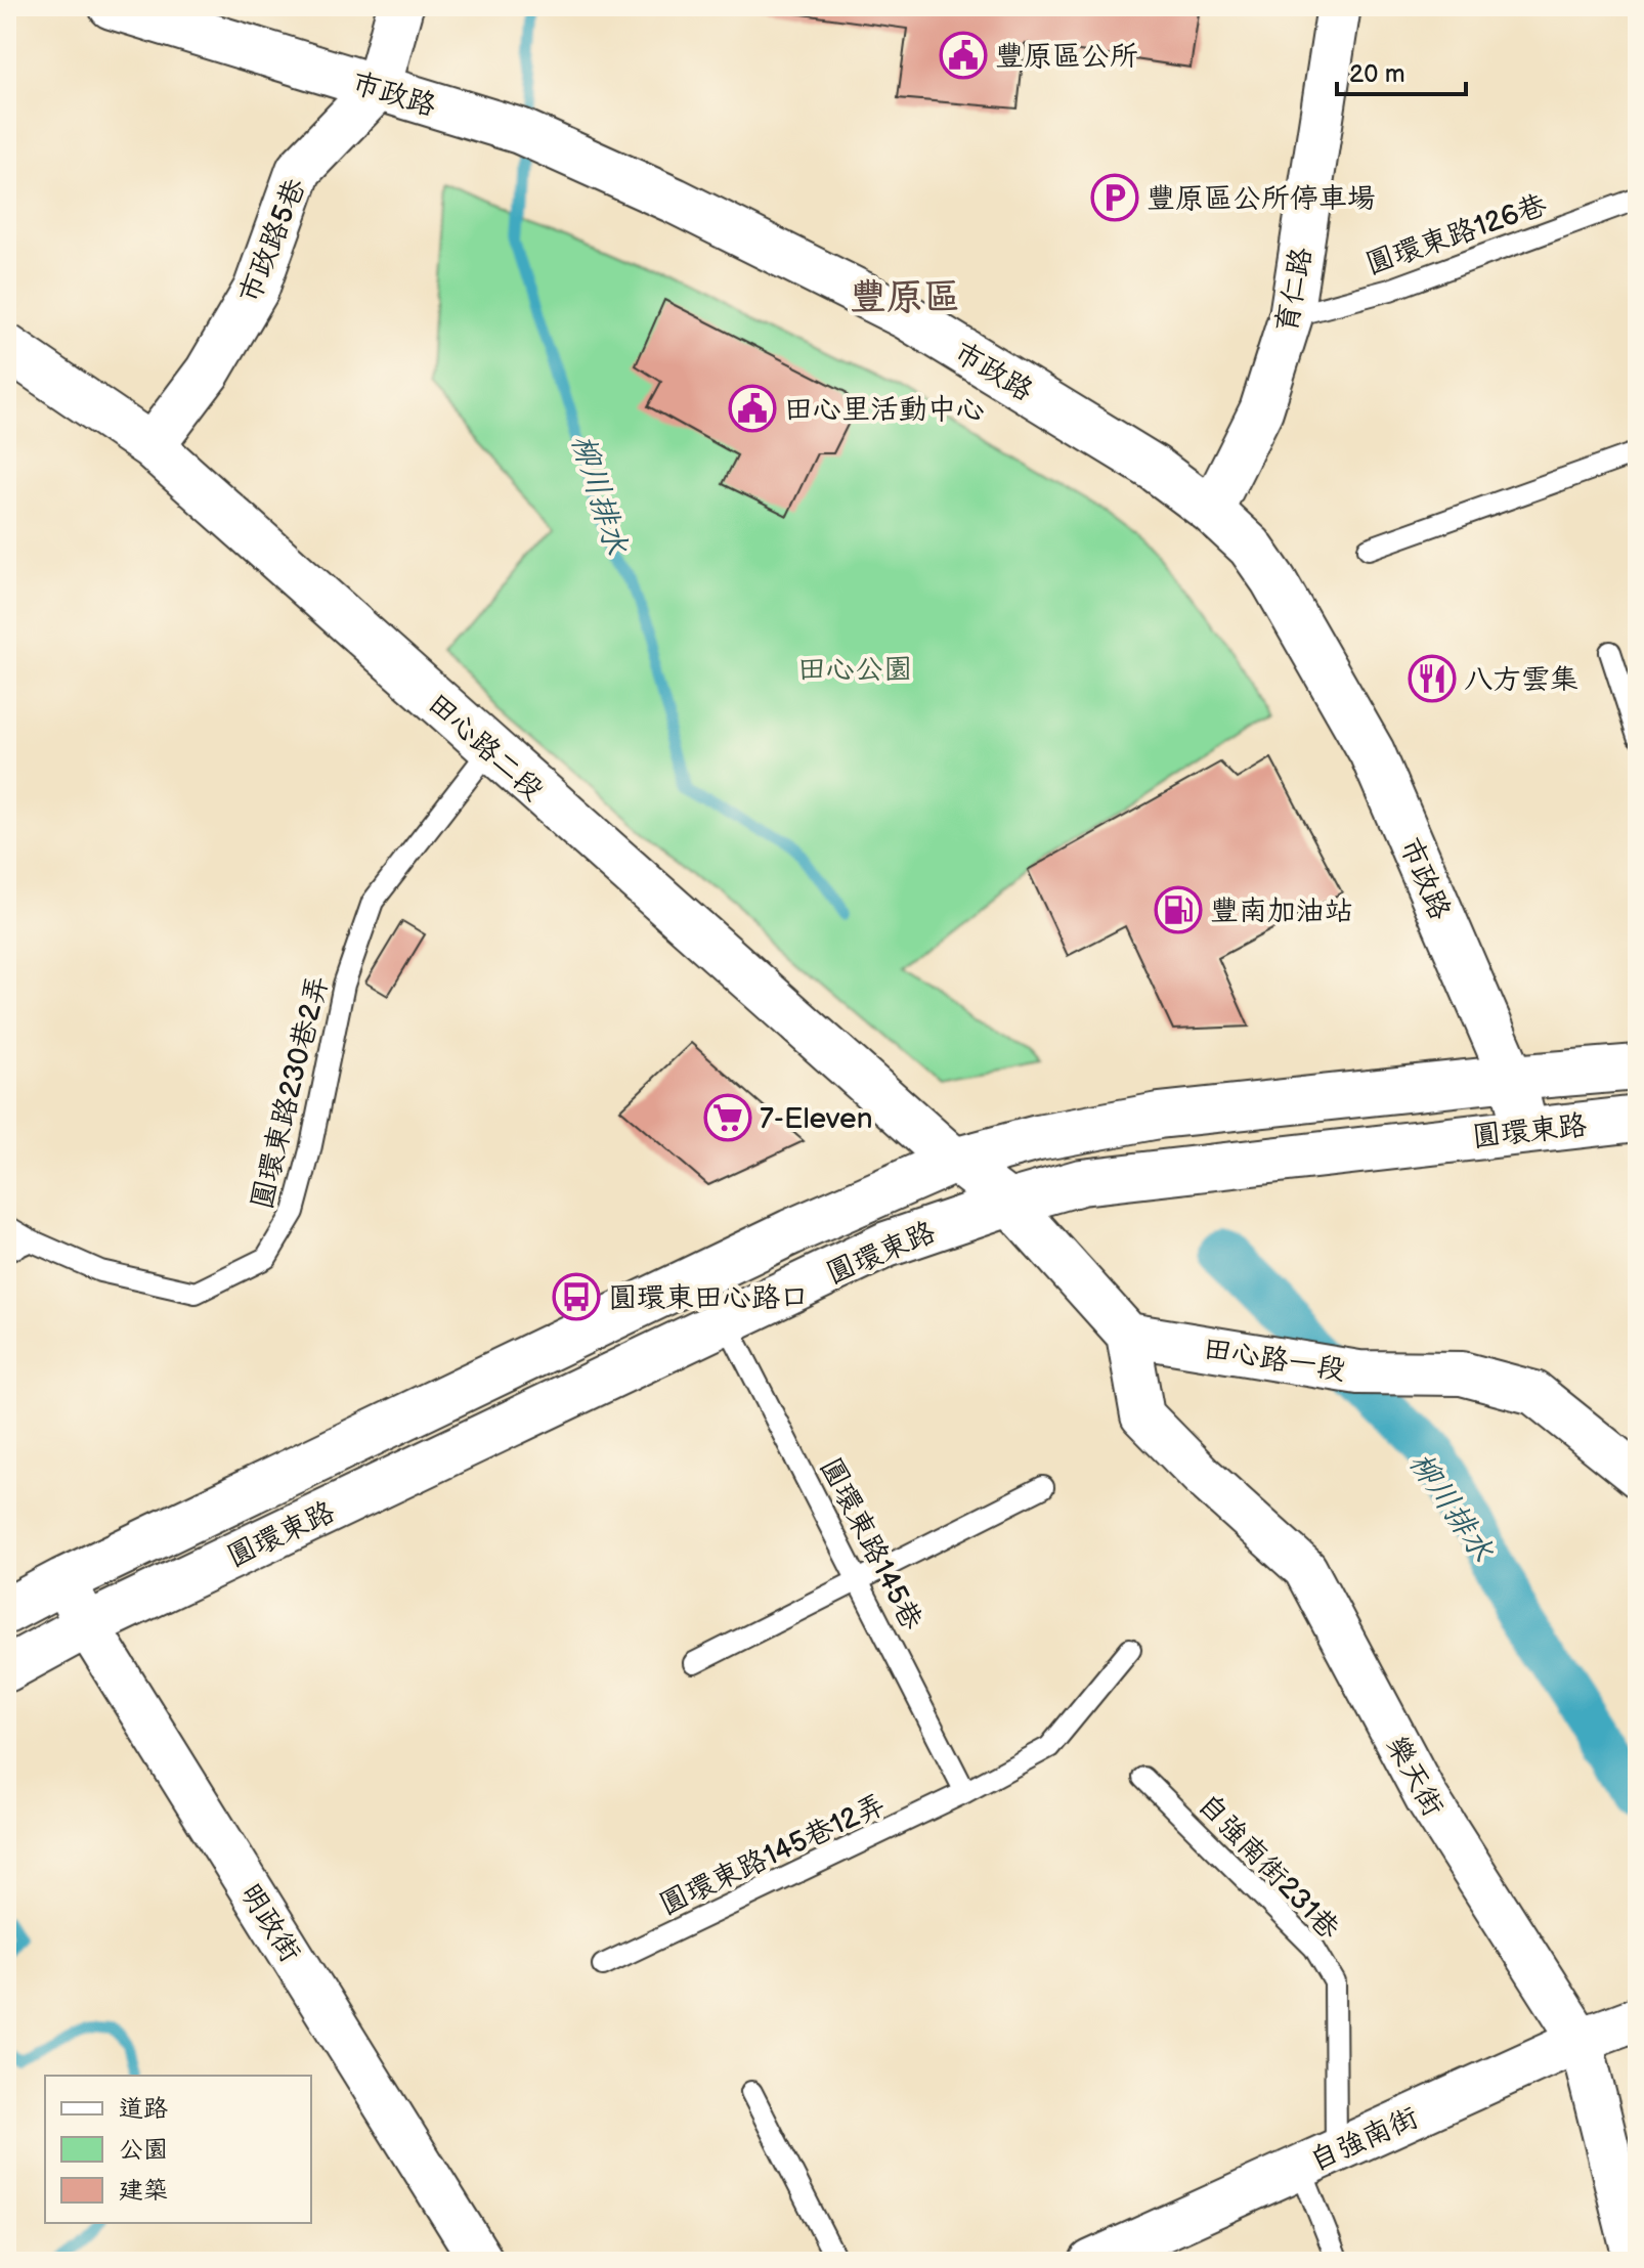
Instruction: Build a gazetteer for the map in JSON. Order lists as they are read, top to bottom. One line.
{"streets":{"street":["市政路","市政路5巷","育仁路","田心路二段","圓環東路","田心路一段","樂天街","明政街","自強南街"],"lane":["圓環東路126巷","圓環東路230巷2弄","圓環東路145巷","圓環東路145巷12弄","自強南街231巷"]},"crossings":[["市政路","市政路5巷"],["市政路","育仁路"],["市政路","圓環東路"],["圓環東路126巷","育仁路"],["市政路5巷","田心路二段"],["田心路二段","圓環東路230巷2弄"],["田心路二段","圓環東路"],["圓環東路","圓環東路145巷"],["圓環東路","明政街"],["田心路一段","樂天街"],["圓環東路145巷","圓環東路145巷12弄"],["樂天街","自強南街"],["自強南街231巷","自強南街"]],"districts":["豐原區"],"water":["柳川排水"],"parks":["田心公園"],"places":{"public building":["豐原區公所","田心里活動中心"],"parking":["豐原區公所停車場"],"restaurant":["八方雲集"],"fuel station":["豐南加油站"],"supermarket":["7-Eleven"],"bus stop":["圓環東田心路口"]},"legend":["道路","公園","建築"],"scale_bar":"20 m"}
